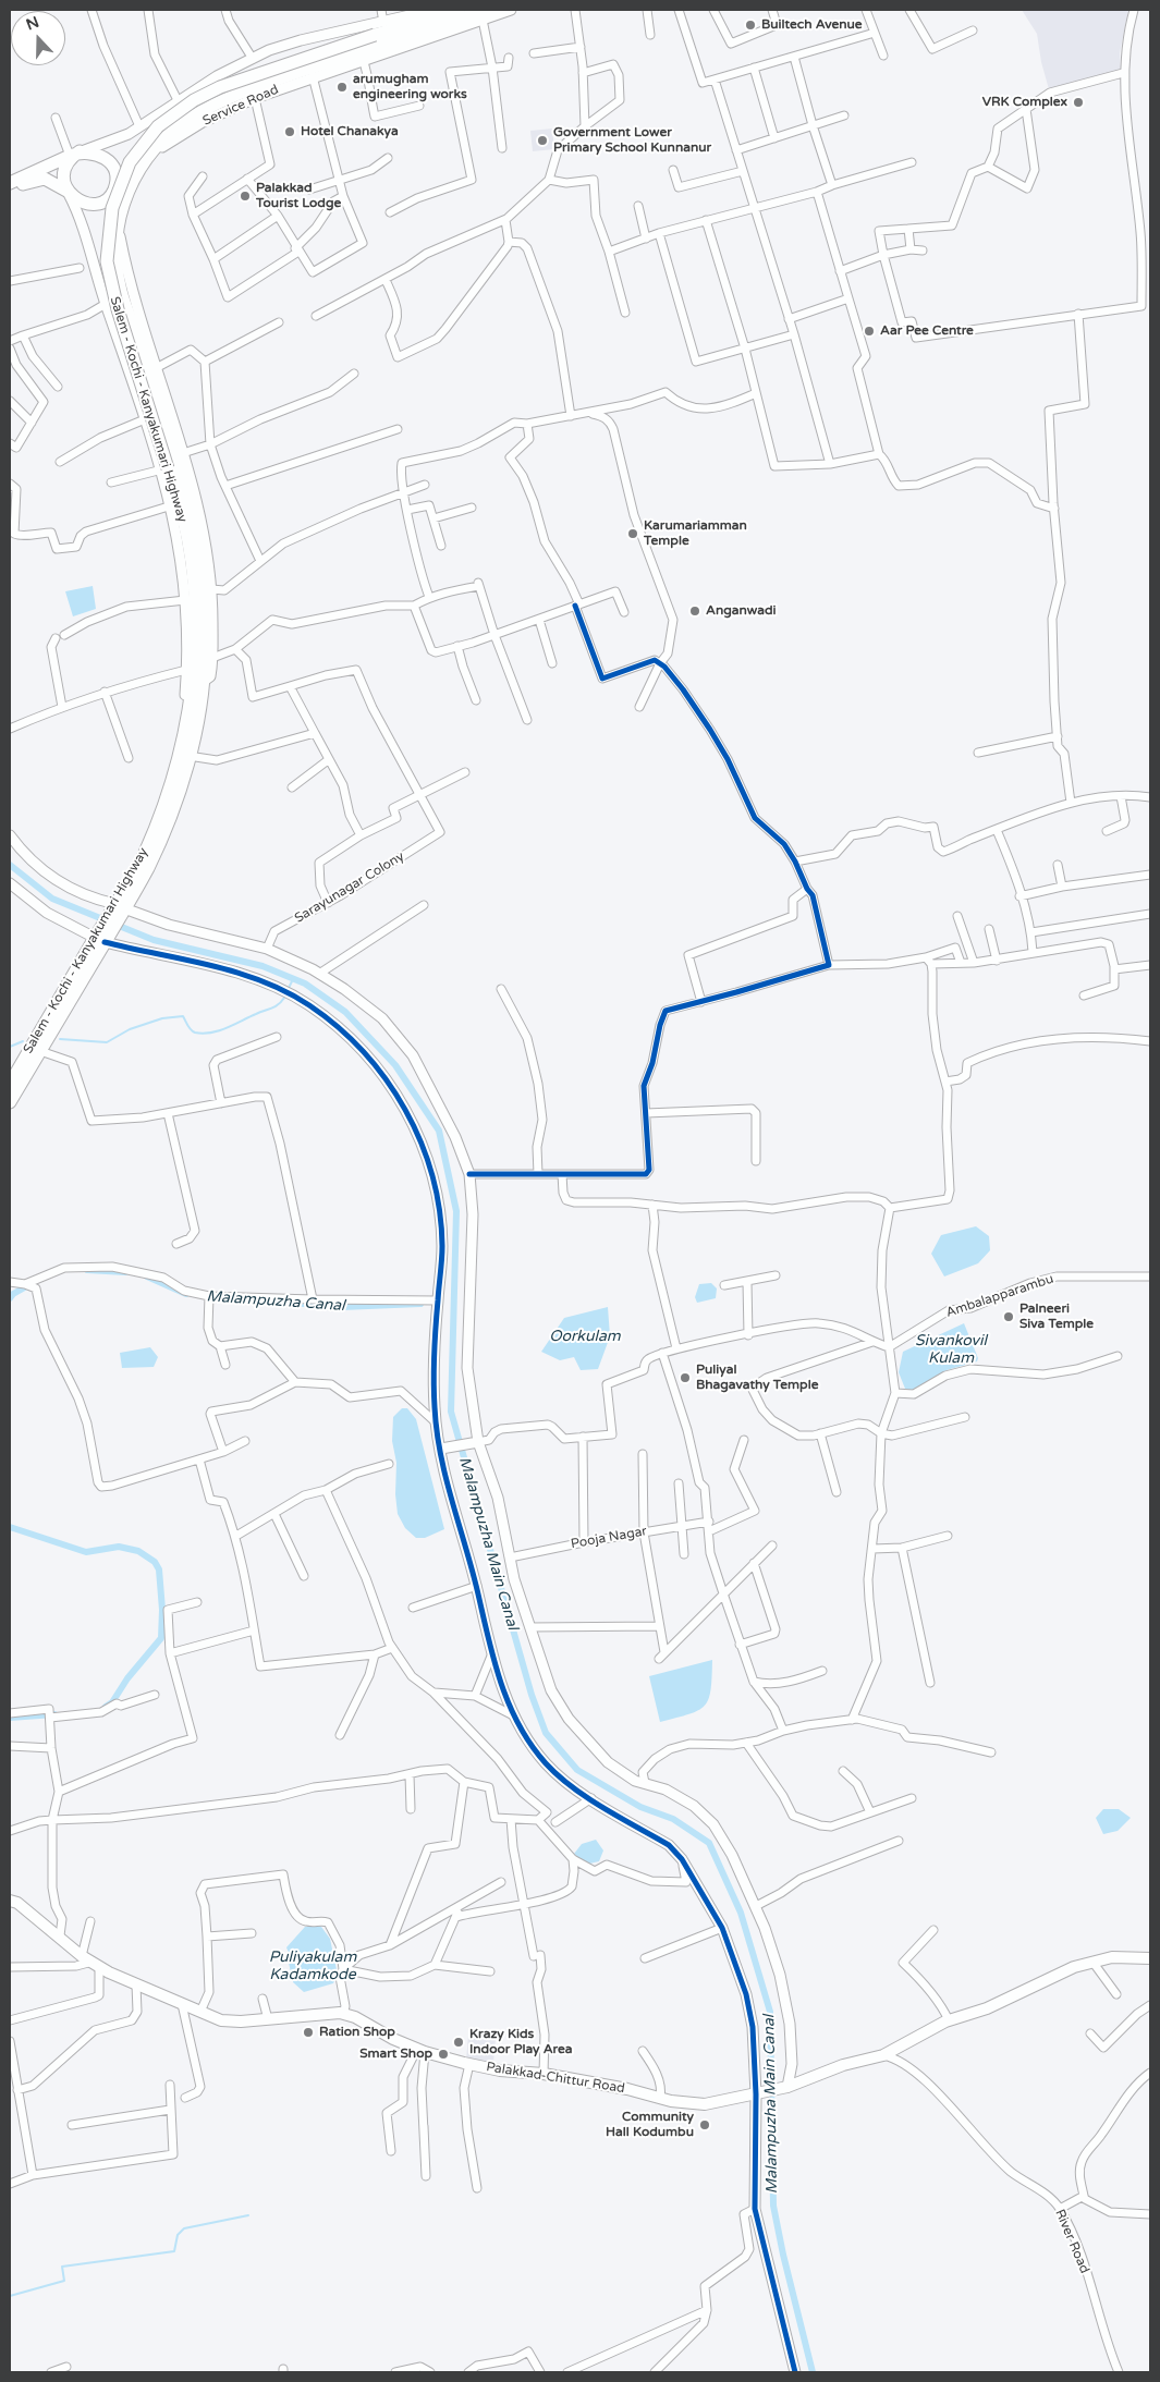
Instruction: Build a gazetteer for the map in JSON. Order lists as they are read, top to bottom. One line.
{"streets":{"highway":["Salem - Kochi - Kanyakumari Highway"],"main road":["Palakkad-Chittur Road"],"street":["Service Road","Sarayunagar Colony","Ambalapparambu","Pooja Nagar","River Road"]},"crossings":[["Service Road","Salem - Kochi - Kanyakumari Highway"],["Palakkad-Chittur Road","River Road"]],"water":["Malampuzha Canal","Oorkulam","Sivankovil Kulam","Malampuzha Main Canal","Puliyakulam Kadamkode"],"places":["Builtech Avenue","arumugham engineering works","VRK Complex","Hotel Chanakya","Government Lower Primary School Kunnanur","Palakkad Tourist Lodge","Aar Pee Centre","Karumariamman Temple","Anganwadi","Palneeri Siva Temple","Puliyal Bhagavathy Temple","Ration Shop","Krazy Kids Indoor Play Area","Smart Shop","Community Hall Kodumbu"],"north":"top"}
